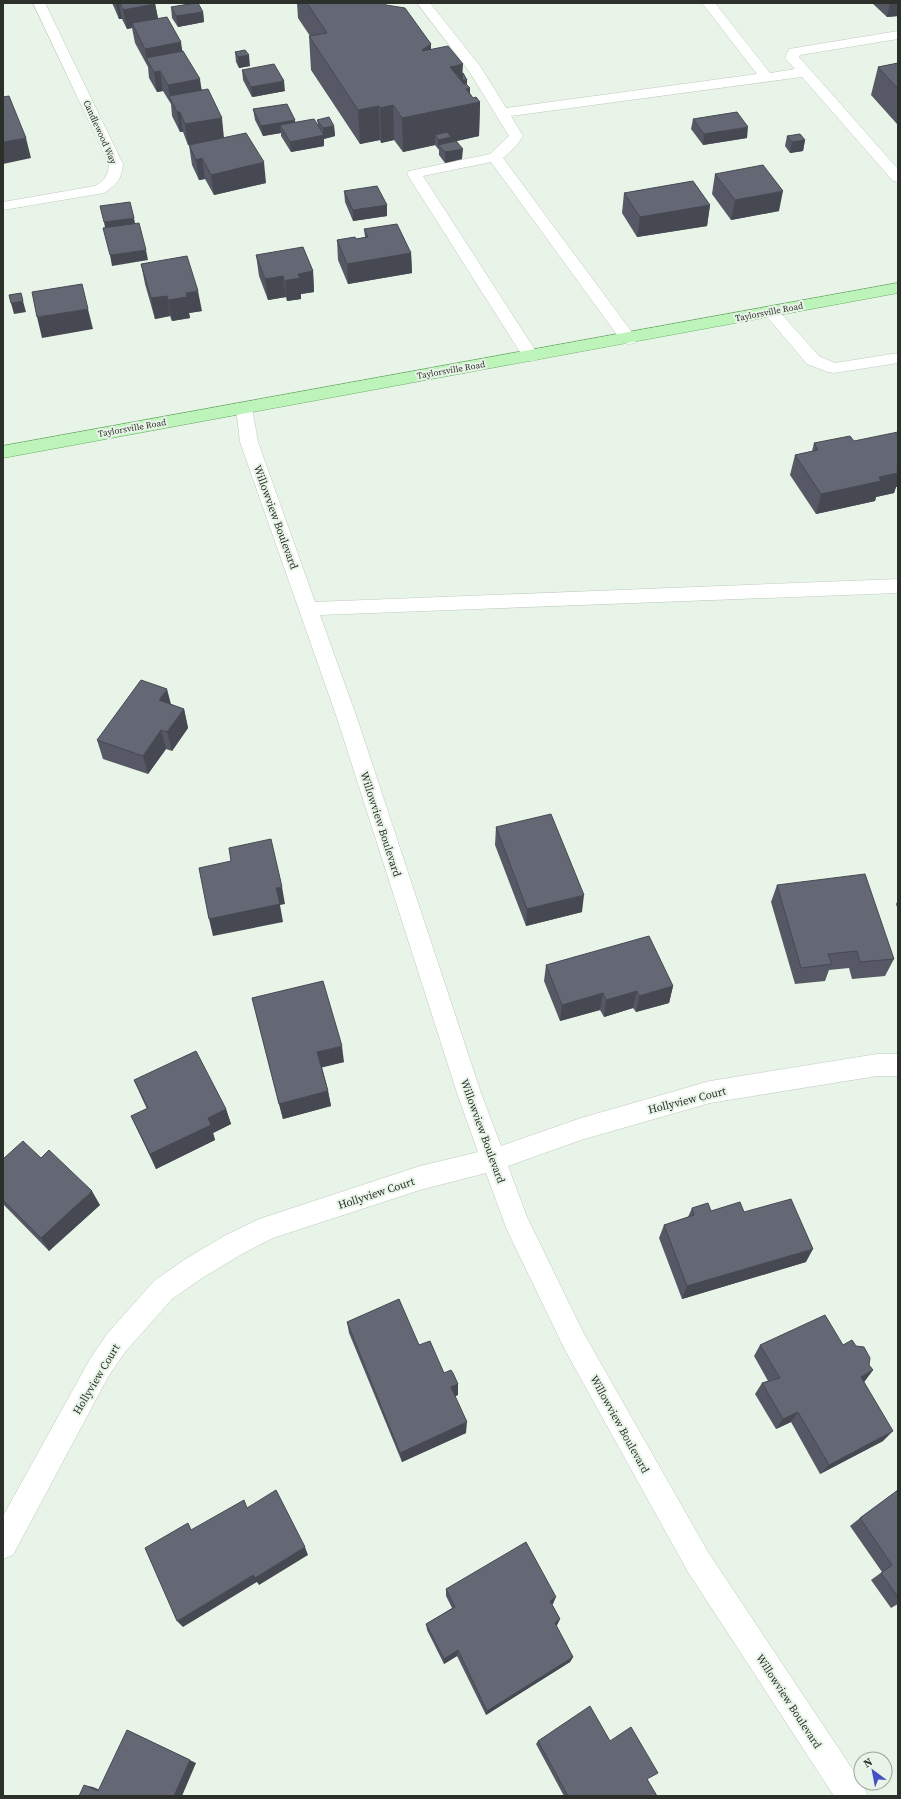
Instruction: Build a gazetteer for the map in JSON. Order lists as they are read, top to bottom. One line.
{"streets":{"main road":["Taylorsville Road"],"street":["Candlewood Way","Willowview Boulevard","Hollyview Court"]},"crossings":[["Taylorsville Road","Willowview Boulevard"],["Willowview Boulevard","Hollyview Court"]],"north":"top left"}
